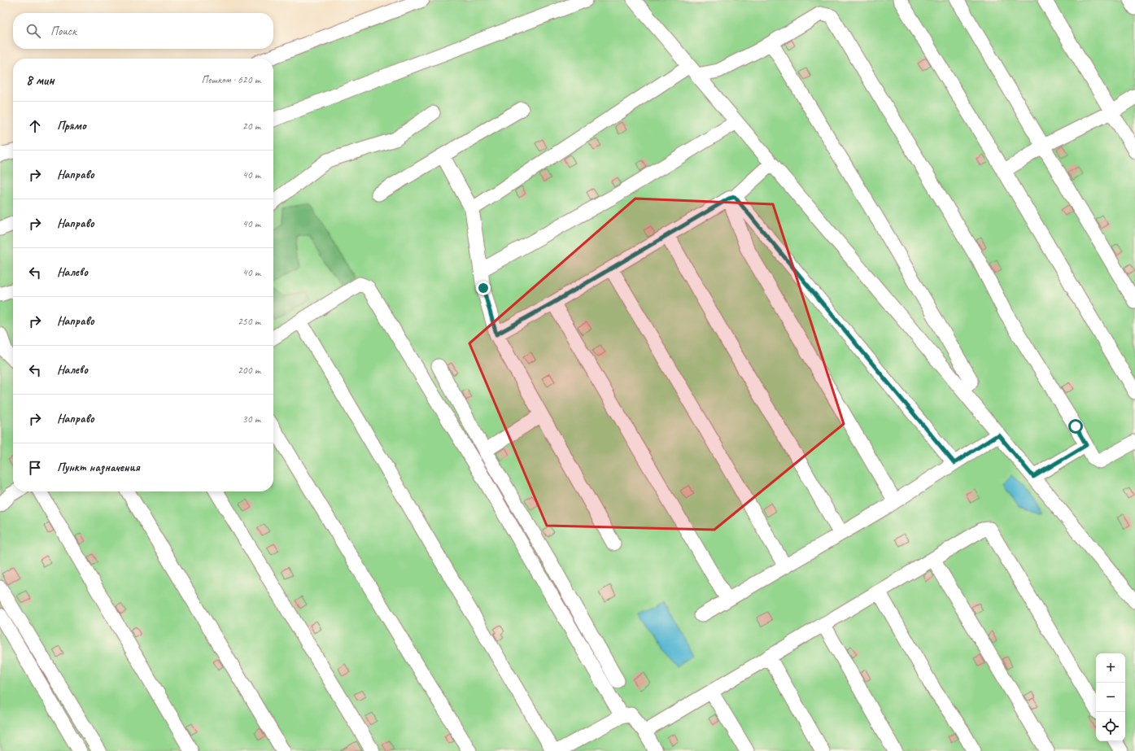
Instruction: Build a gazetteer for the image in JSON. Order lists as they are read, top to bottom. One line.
{"page":{"search":"Поиск","heading":["8 мин","Пешком · 620 m"],"list":[["Прямо","20 m"],["Направо","40 m"],["Направо","40 m"],["Налево","40 m"],["Направо","250 m"],["Налево","200 m"],["Направо","30 m"],"Пункт назначения"],"map_buttons":["+","−"]}}
